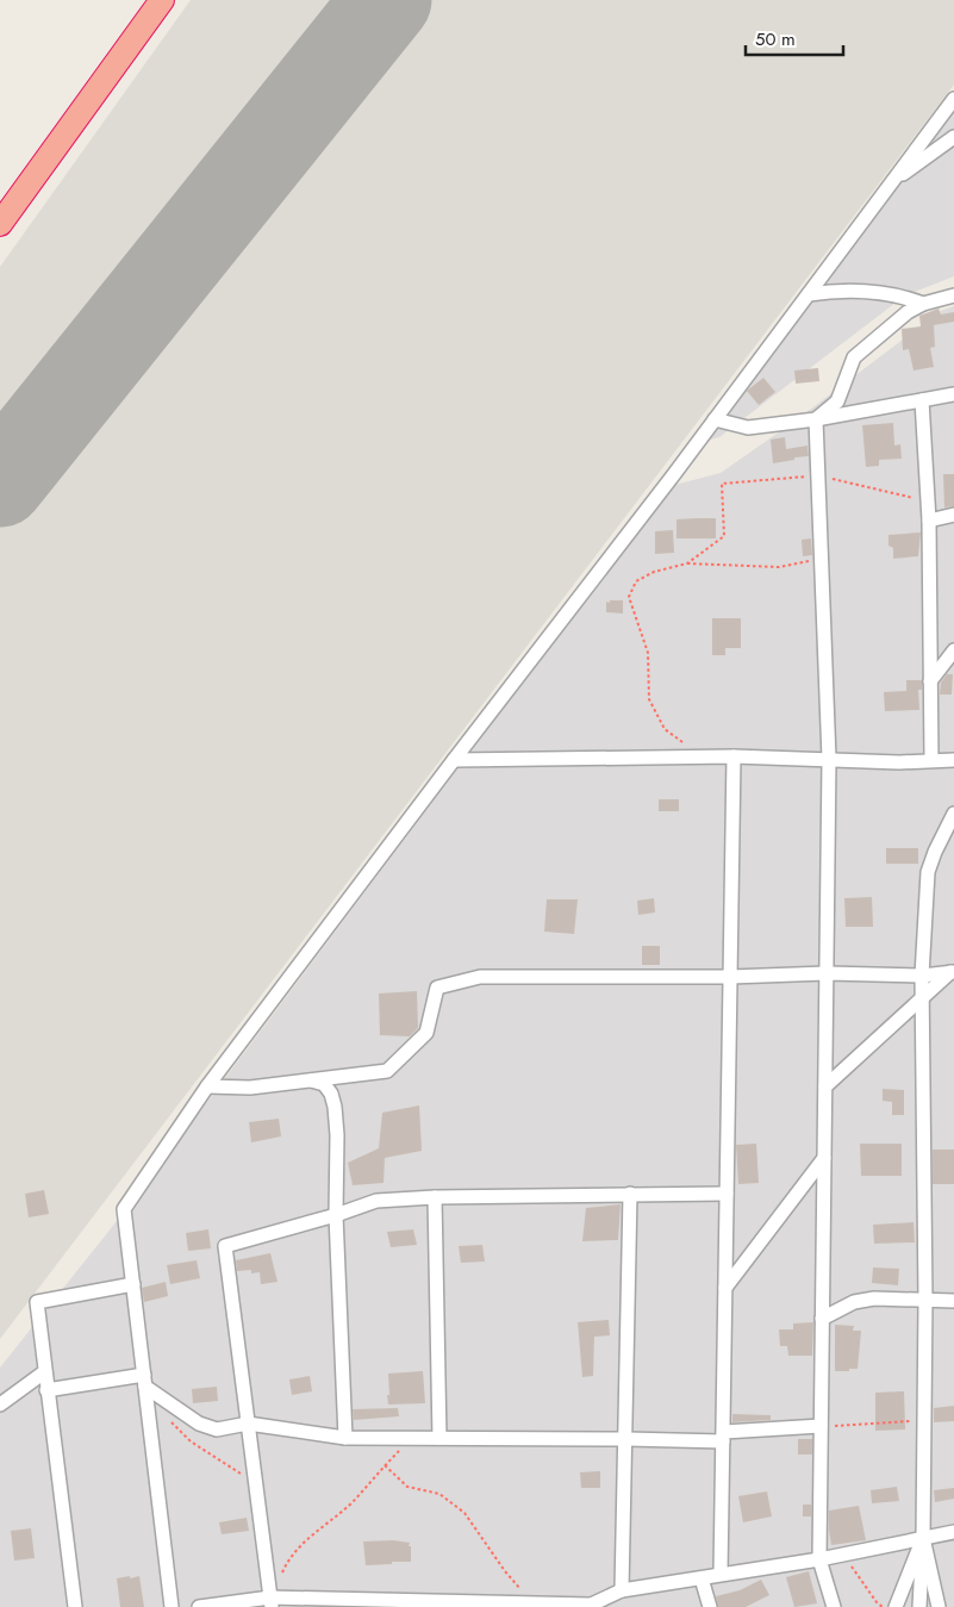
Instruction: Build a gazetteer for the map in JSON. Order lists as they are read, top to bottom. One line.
{"scale_bar":"50 m"}
